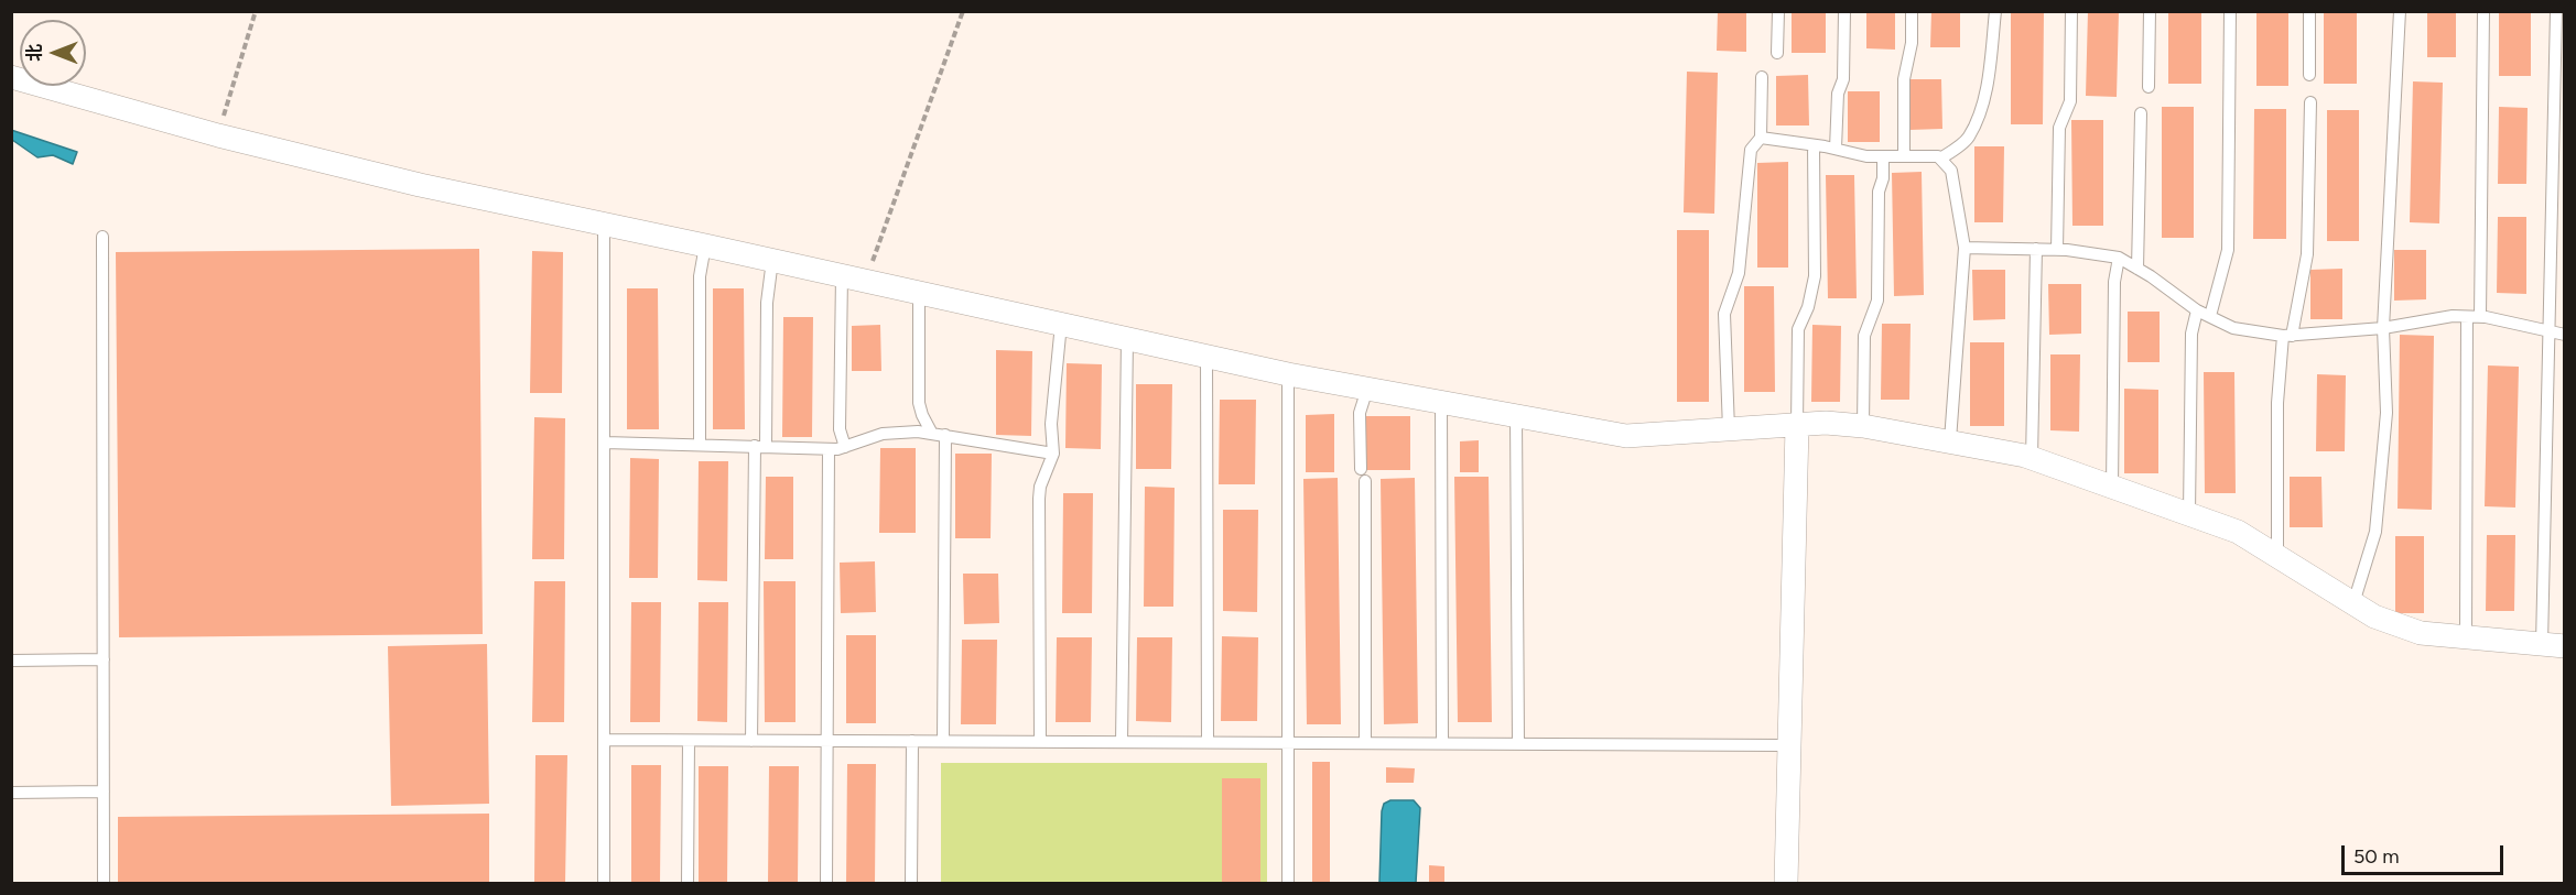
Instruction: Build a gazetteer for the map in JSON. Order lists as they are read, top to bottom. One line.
{"scale_bar":"50 m","north":"left"}
